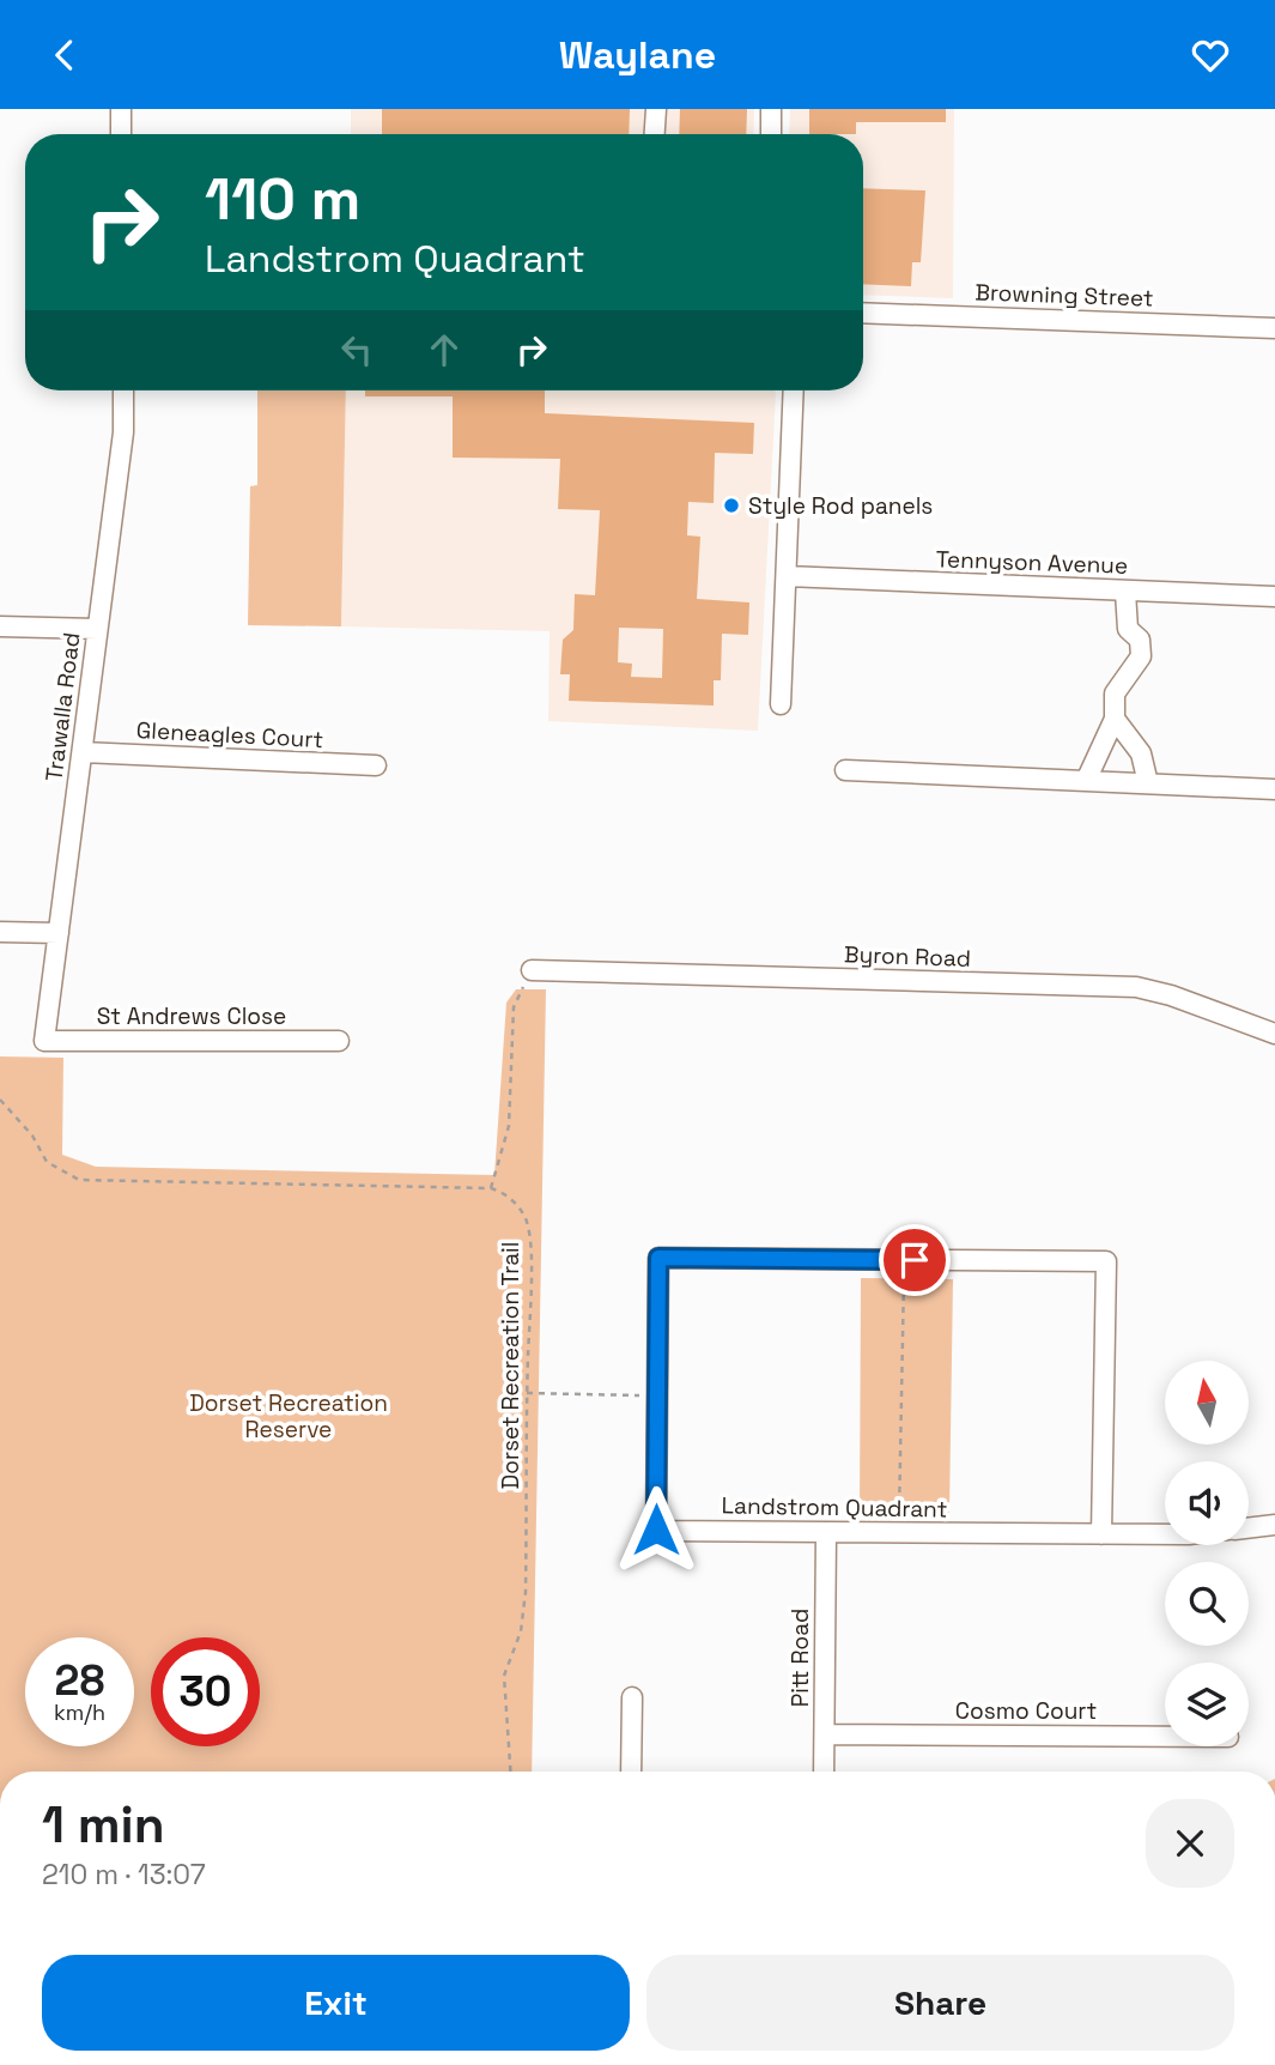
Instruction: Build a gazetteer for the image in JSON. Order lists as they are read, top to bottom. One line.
{"streets":{"street":["Browning Street","Tennyson Avenue","Trawalla Road","Gleneagles Court","Byron Road","St Andrews Close","Landstrom Quadrant","Pitt Road","Cosmo Court"],"path":["Dorset Recreation Trail"]},"crossings":[["Trawalla Road","Gleneagles Court"],["Trawalla Road","St Andrews Close"],["Landstrom Quadrant","Pitt Road"],["Pitt Road","Cosmo Court"]],"parks":["Dorset Recreation Reserve"],"places":["Style Rod panels"],"north":"top","page":{"header":"Waylane","turn":["110 m","Landstrom Quadrant"],"speed":"28 km/h","limit":"30","heading":["1 min","210 m · 13:07"],"buttons":["Exit","Share"]}}
